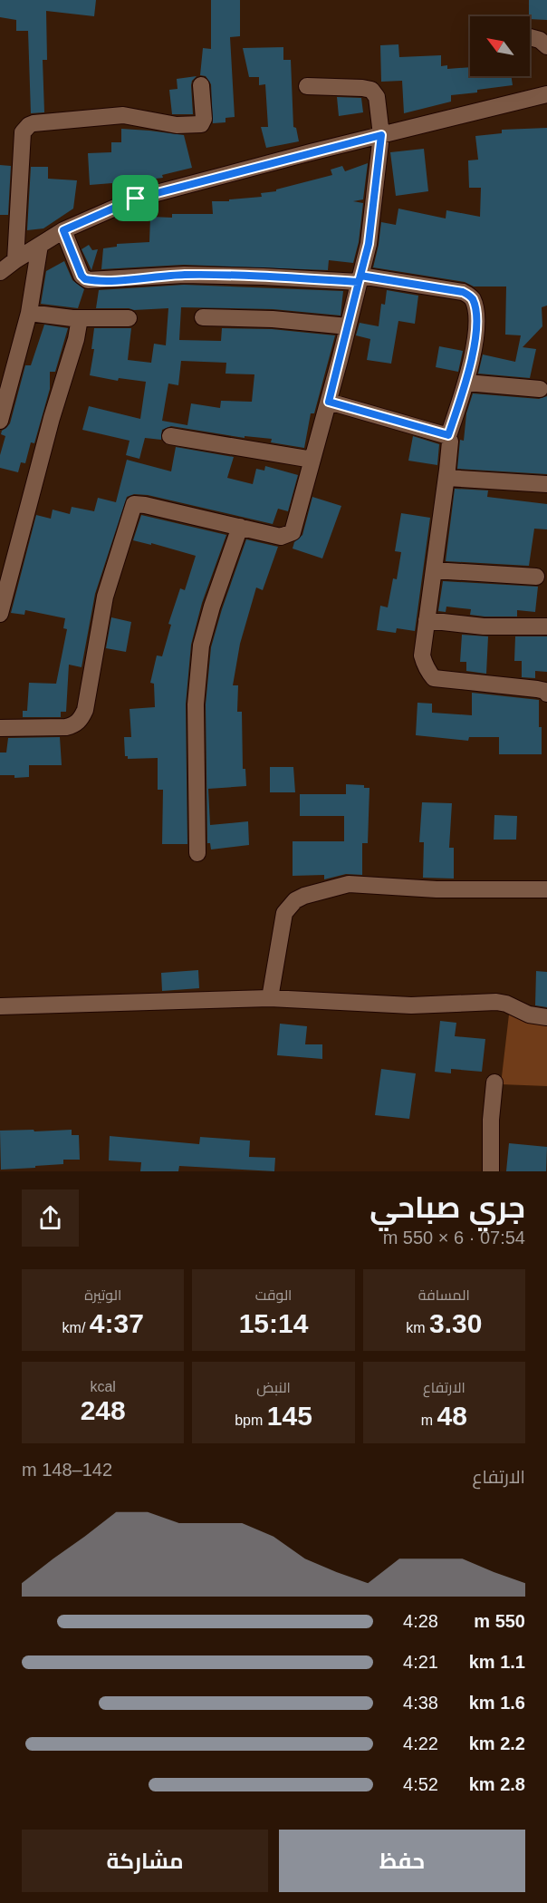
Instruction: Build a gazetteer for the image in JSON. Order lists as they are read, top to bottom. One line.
{"north":"top left","page":{"heading":["جري صباحي","07:54 · 6 × 550 m"],"stats":[["المسافة","3.30 km"],["الوقت","15:14"],["الوتيرة","4:37 /km"],["الارتفاع","48 m"],["النبض","145 bpm"],["kcal","248"]],"chart":["الارتفاع","142–148 m"],"list":[{"name":"550 m","note":"4:28"},{"name":"1.1 km","note":"4:21"},{"name":"1.6 km","note":"4:38"},{"name":"2.2 km","note":"4:22"},{"name":"2.8 km","note":"4:52"}],"buttons":["حفظ","مشاركة"]}}
